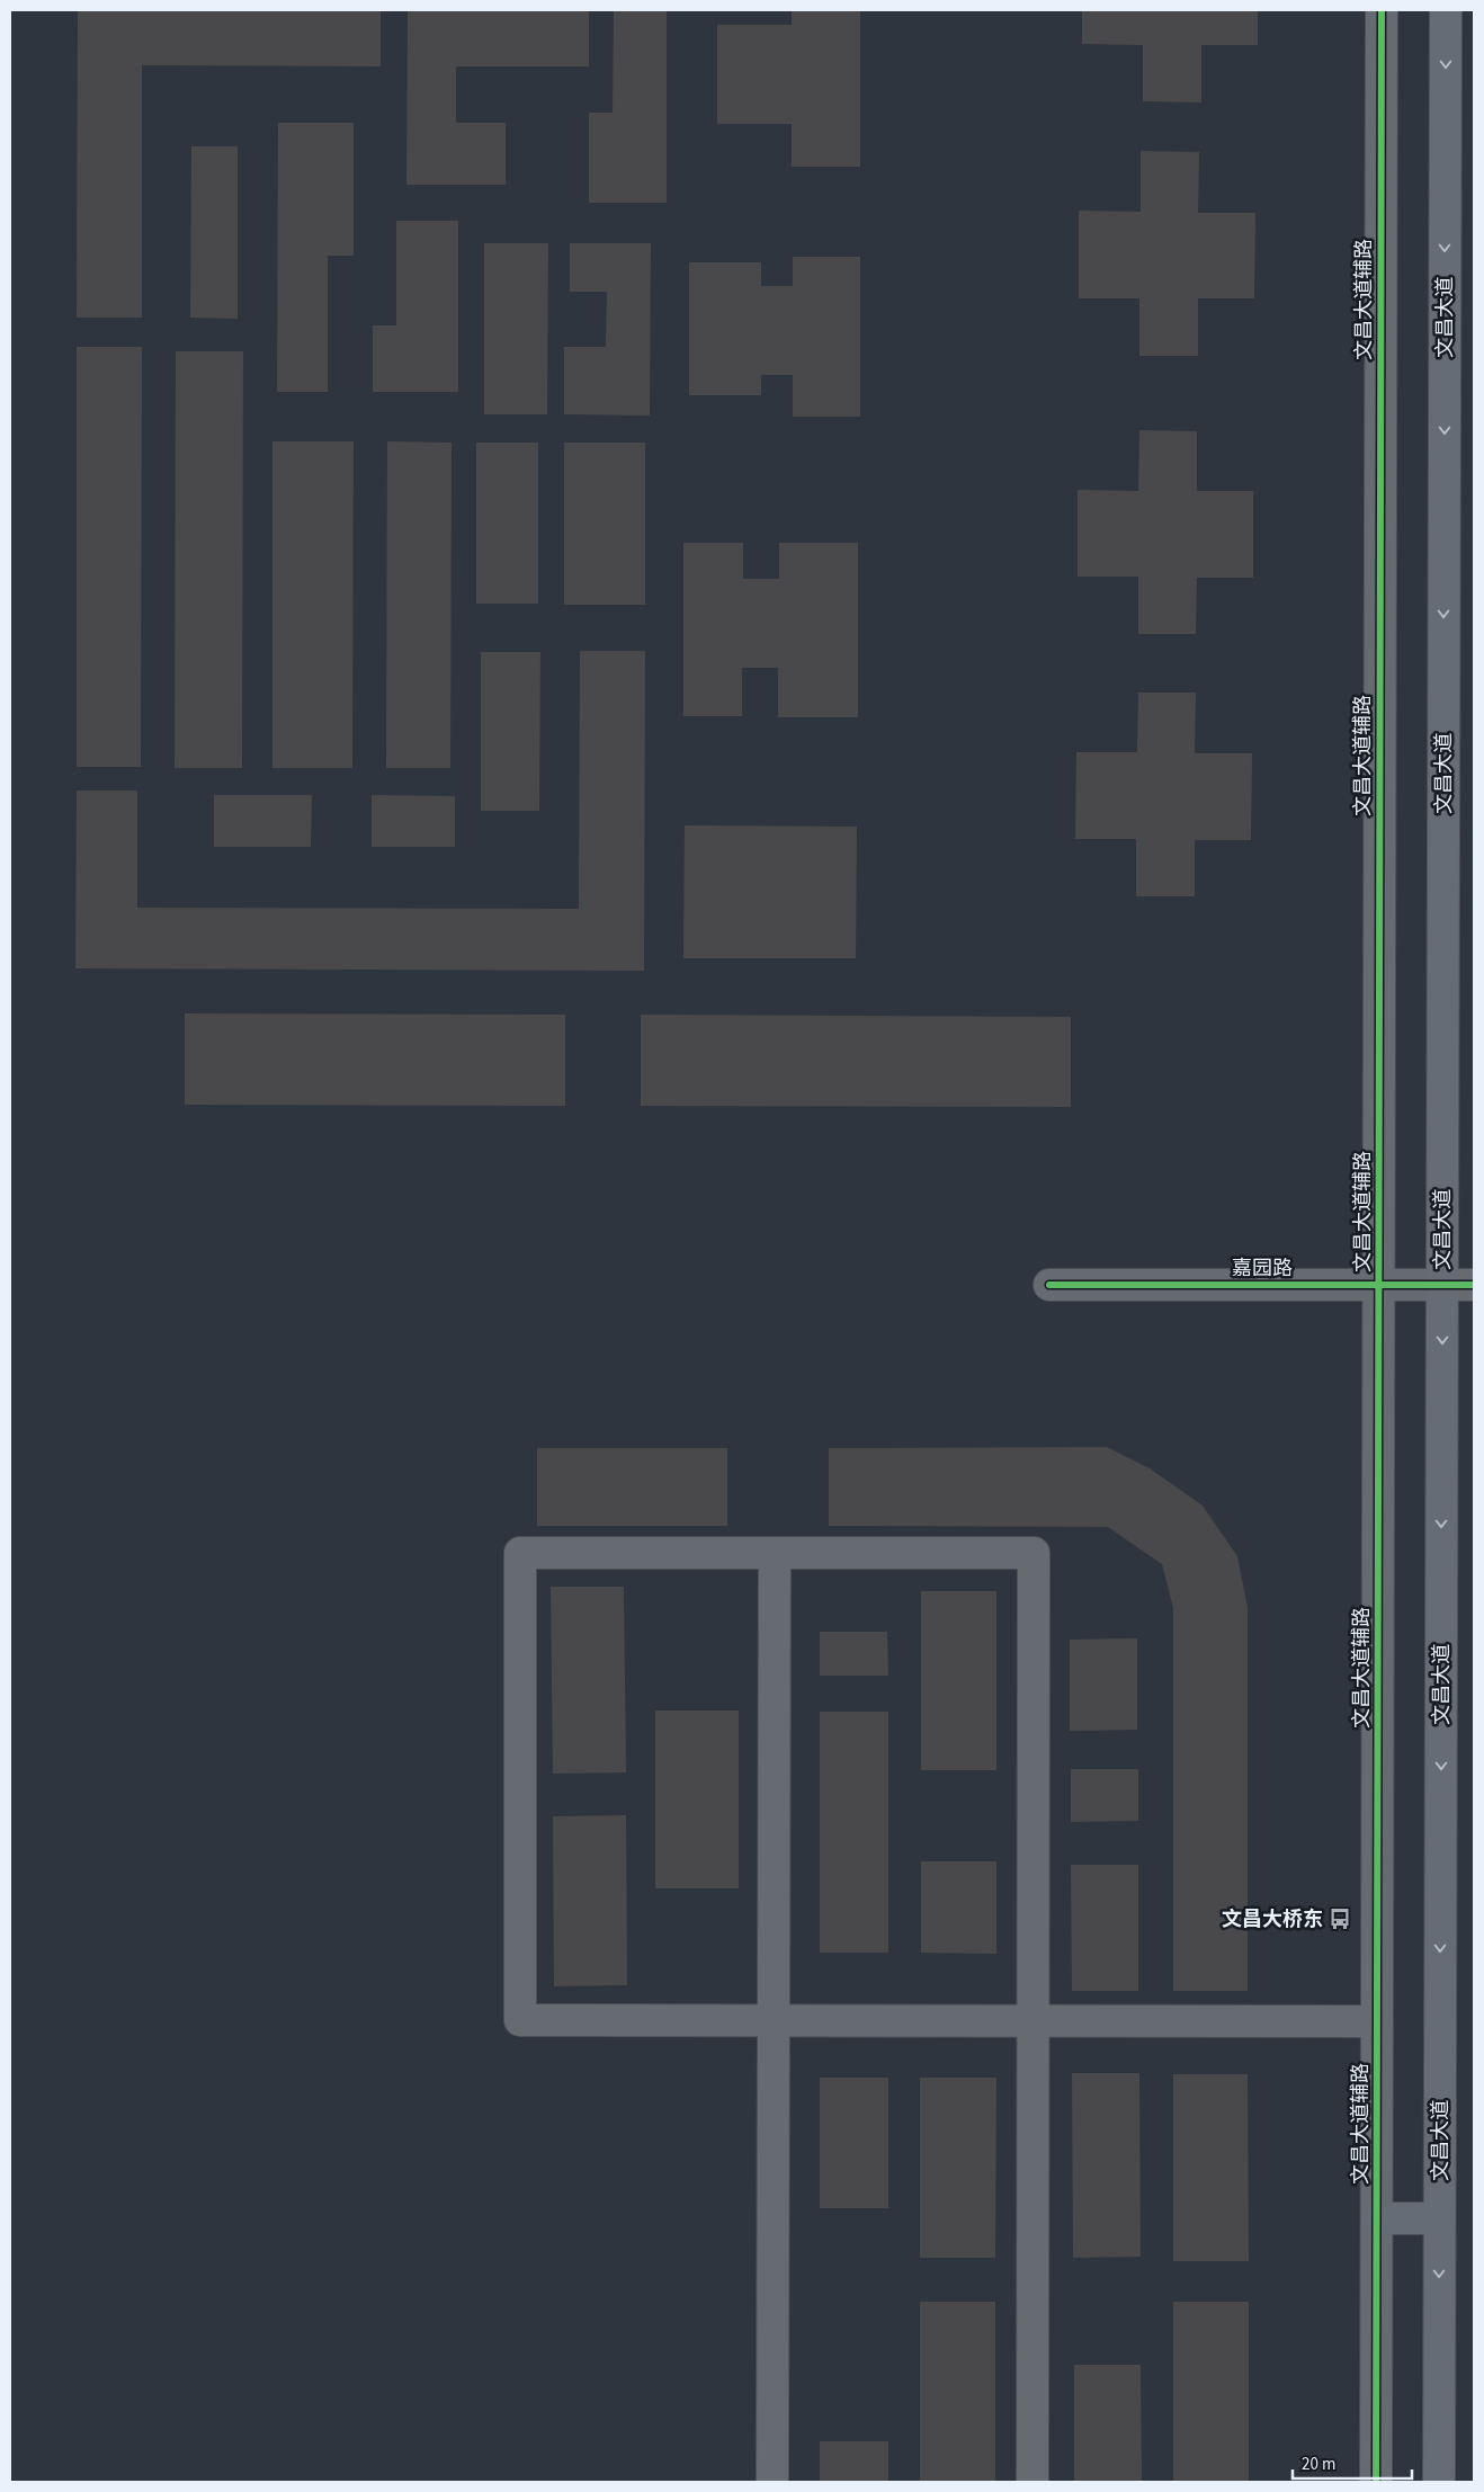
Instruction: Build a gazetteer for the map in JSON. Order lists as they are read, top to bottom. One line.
{"streets":{"main road":["文昌大道"],"street":["文昌大道辅路","嘉园路"]},"crossings":[["文昌大道辅路","嘉园路"],["文昌大道","嘉园路"]],"one_way":["文昌大道"],"places":{"bus stop":["文昌大桥东"]},"scale_bar":"20 m"}
